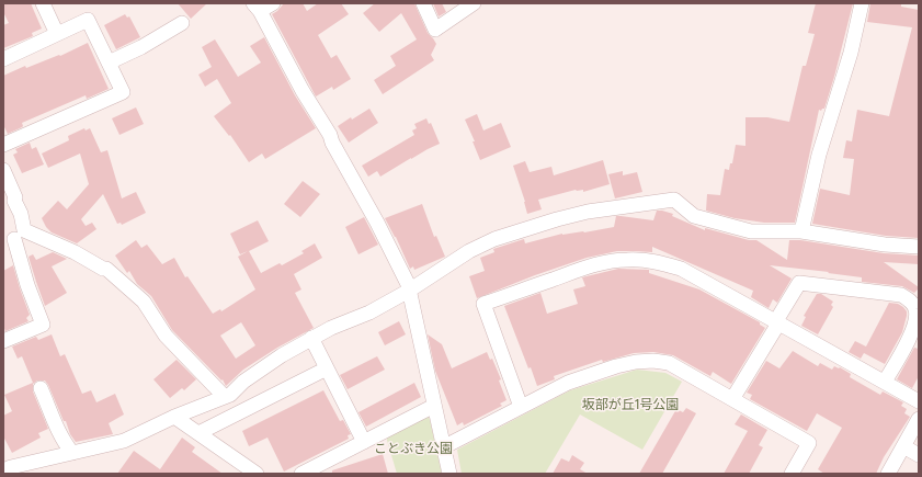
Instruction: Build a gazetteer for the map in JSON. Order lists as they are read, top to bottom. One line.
{"parks":["坂部が丘1号公園","ことぶき公園"]}
